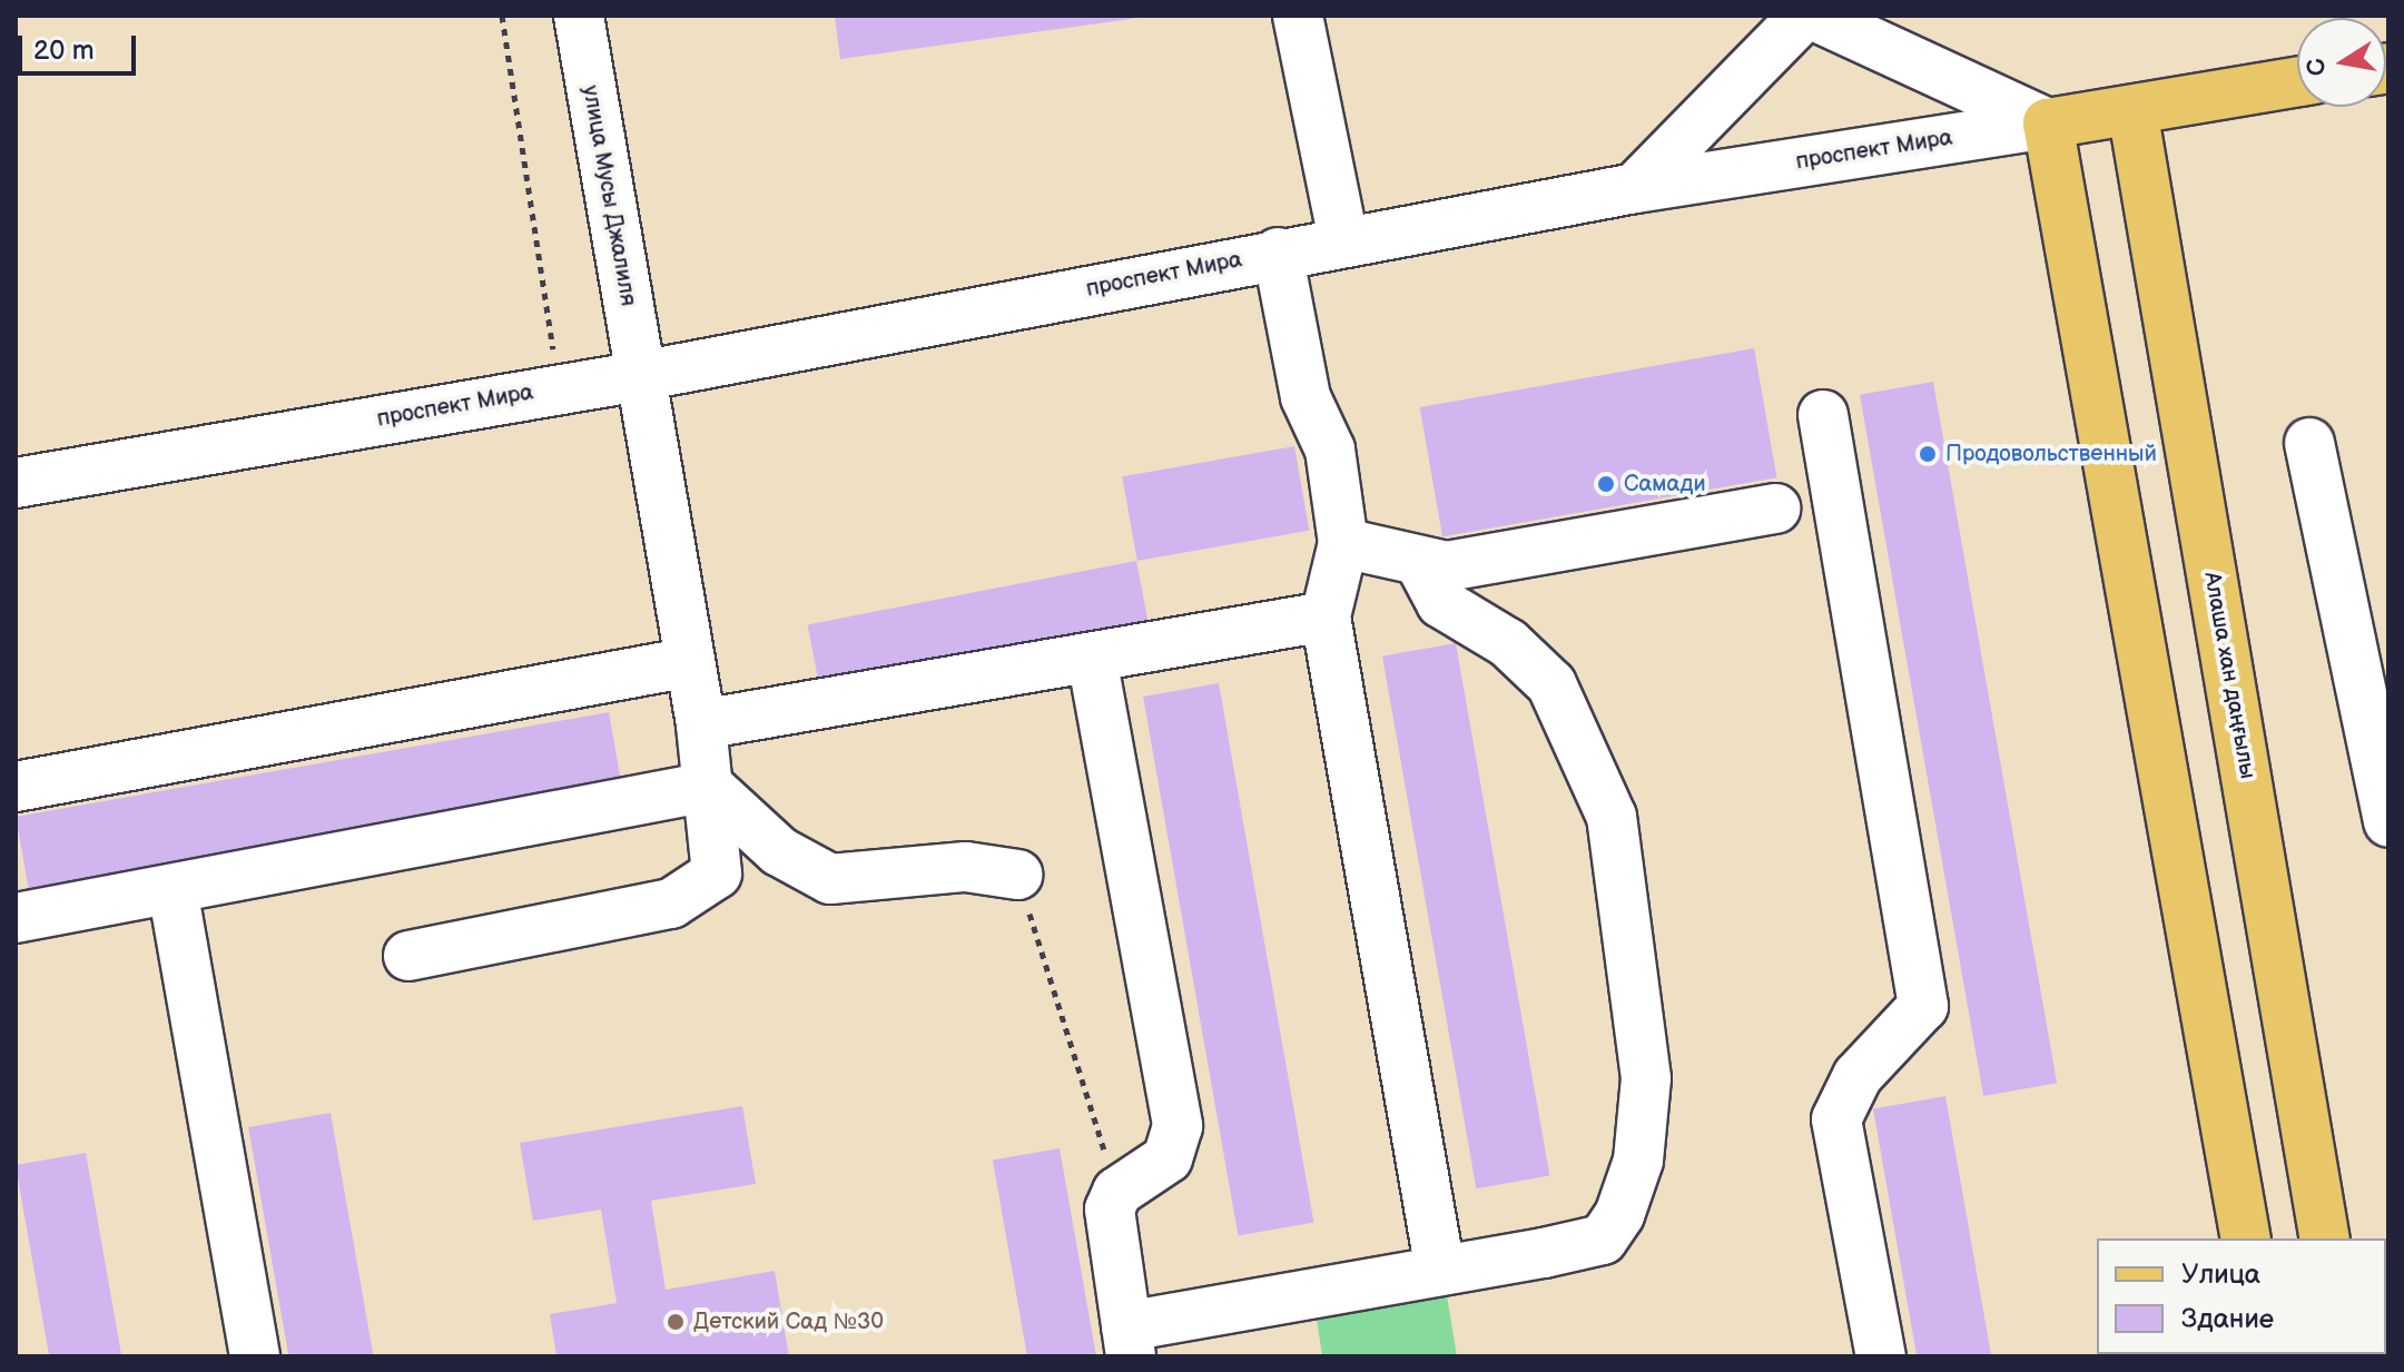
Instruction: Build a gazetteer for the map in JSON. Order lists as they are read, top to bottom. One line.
{"streets":{"main road":["проспект Мира","Алаша хан даңғылы"],"street":["улица Мусы Джалиля"]},"crossings":[["проспект Мира","улица Мусы Джалиля"],["проспект Мира","Алаша хан даңғылы"]],"places":["Продовольственный","Самади","Детский Сад №30"],"legend":["Улица","Здание"],"scale_bar":"20 m","north":"left"}
